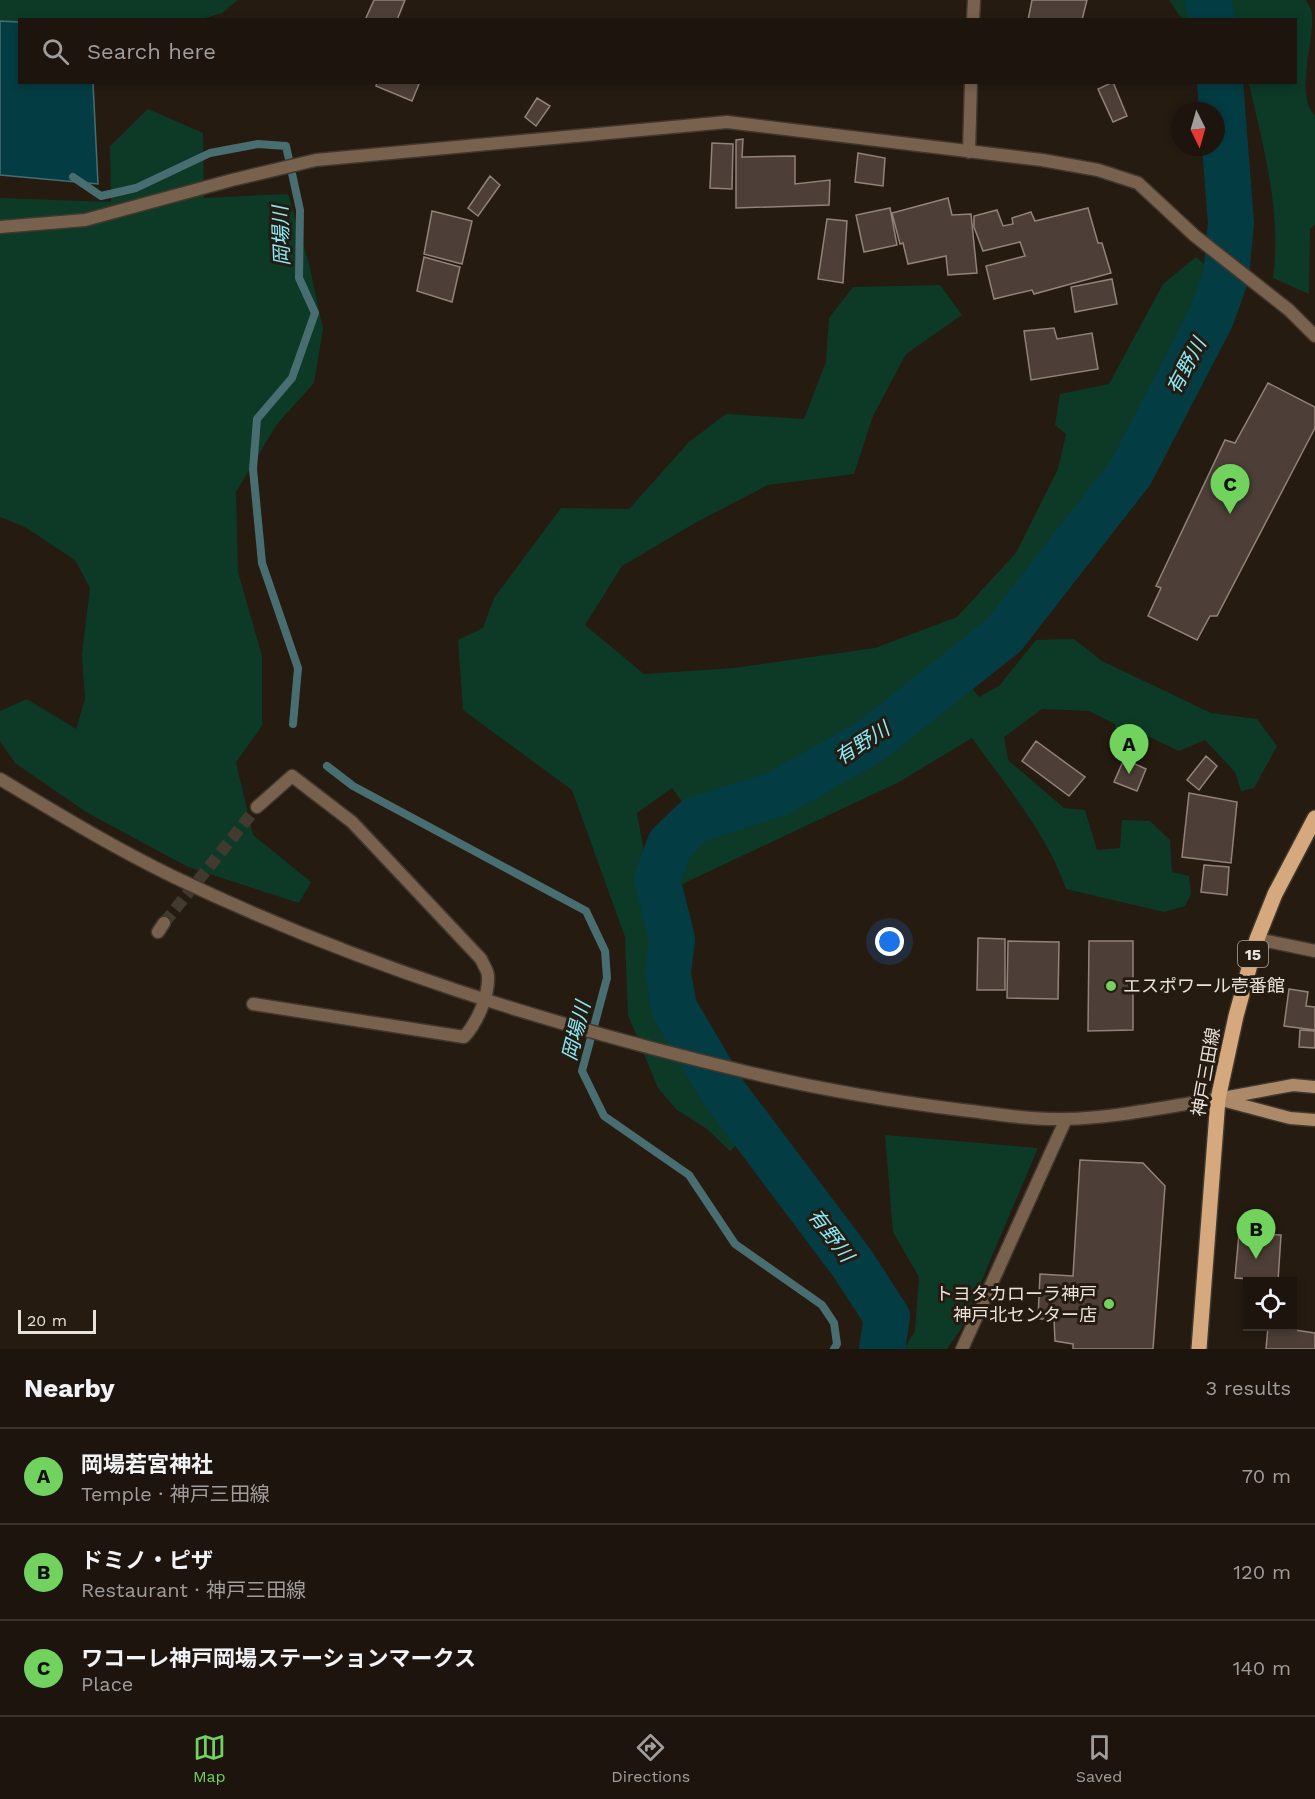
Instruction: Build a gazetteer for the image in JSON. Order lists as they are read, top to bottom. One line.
{"streets":{"main road":["15","神戸三田線"]},"water":["岡場川","有野川"],"places":["エスポワール壱番館","トヨタカローラ神戸 神戸北センター店"],"scale_bar":"20 m","north":"bottom","page":{"search":"Search here","pins":["C","A","B"],"scale":"20 m","heading":["Nearby","3 results"],"list":[{"mark":"A","name":"岡場若宮神社","note":"Temple · 神戸三田線","value":"70 m"},{"mark":"B","name":"ドミノ・ピザ","note":"Restaurant · 神戸三田線","value":"120 m"},{"mark":"C","name":"ワコーレ神戸岡場ステーションマークス","note":"Place","value":"140 m"}],"nav":["Map","Directions","Saved"]}}
